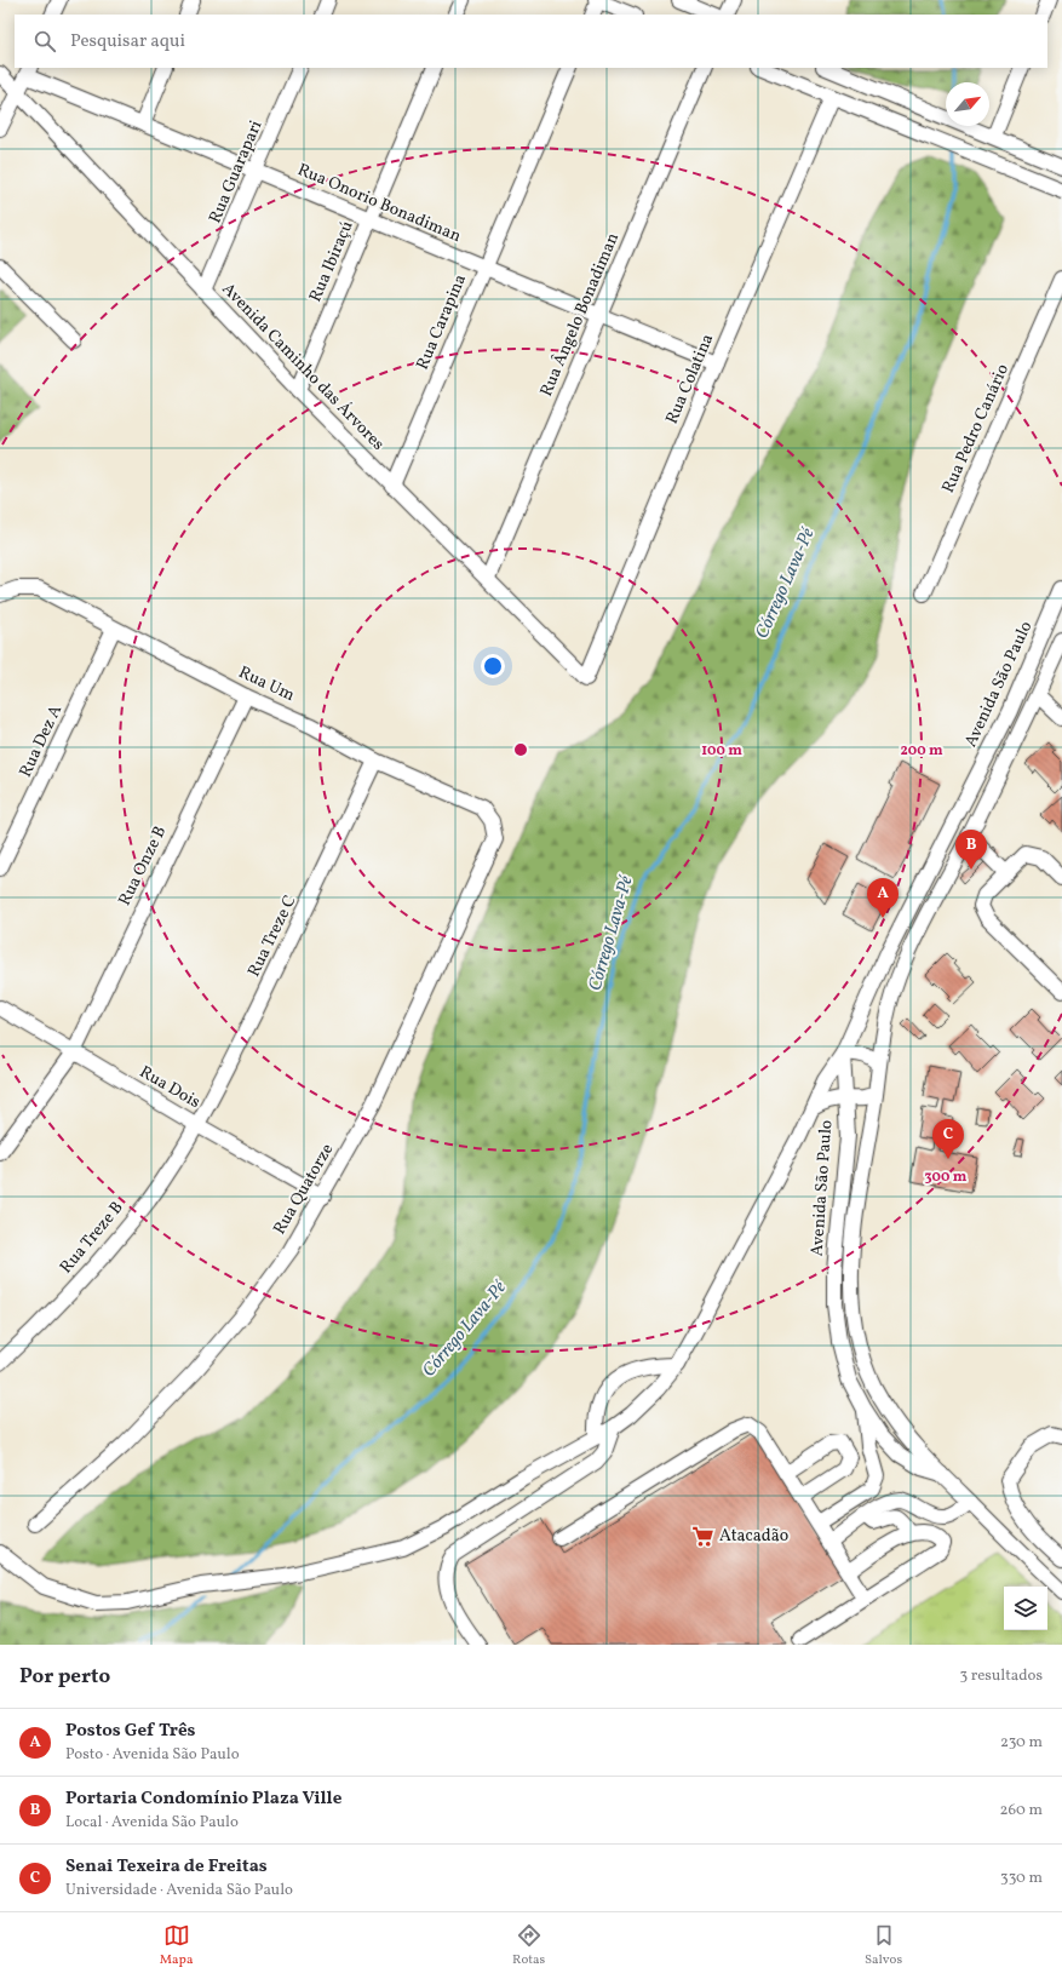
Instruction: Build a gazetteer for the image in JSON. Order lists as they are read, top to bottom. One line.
{"streets":{"street":["Rua Guarapari","Rua Onorio Bonadiman","Rua Ibiraçú","Rua Ângelo Bonadiman","Rua Carapina","Avenida Caminho das Árvores","Rua Colatina","Rua Pedro Canário","Rua Um","Avenida São Paulo","Rua Dez A","Rua Onze B","Rua Treze C","Rua Dois","Rua Quatorze","Rua Treze B"]},"crossings":[["Rua Guarapari","Rua Onorio Bonadiman"],["Rua Guarapari","Avenida Caminho das Árvores"],["Rua Onorio Bonadiman","Rua Ibiraçú"],["Rua Onorio Bonadiman","Rua Ângelo Bonadiman"],["Rua Onorio Bonadiman","Rua Carapina"],["Rua Onorio Bonadiman","Rua Colatina"],["Rua Ibiraçú","Avenida Caminho das Árvores"],["Rua Ângelo Bonadiman","Avenida Caminho das Árvores"],["Rua Carapina","Avenida Caminho das Árvores"],["Avenida Caminho das Árvores","Rua Colatina"],["Rua Um","Rua Dez A"],["Rua Um","Rua Onze B"],["Rua Um","Rua Treze C"],["Rua Um","Rua Quatorze"],["Rua Onze B","Rua Dois"],["Rua Treze C","Rua Dois"],["Rua Treze C","Rua Treze B"],["Rua Dois","Rua Quatorze"],["Rua Dois","Rua Treze B"]],"water":["Córrego Lava-Pé"],"places":{"supermarket":["Atacadão"]},"north":"top right","page":{"search":"Pesquisar aqui","pins":["B","A","C"],"heading":["Por perto","3 resultados"],"list":[{"mark":"A","name":"Postos Gef Três","note":"Posto · Avenida São Paulo","value":"230 m"},{"mark":"B","name":"Portaria Condomínio Plaza Ville","note":"Local · Avenida São Paulo","value":"260 m"},{"mark":"C","name":"Senai Texeira de Freitas","note":"Universidade · Avenida São Paulo","value":"330 m"}],"nav":["Mapa","Rotas","Salvos"]},"rings":["100 m","200 m","300 m"]}
